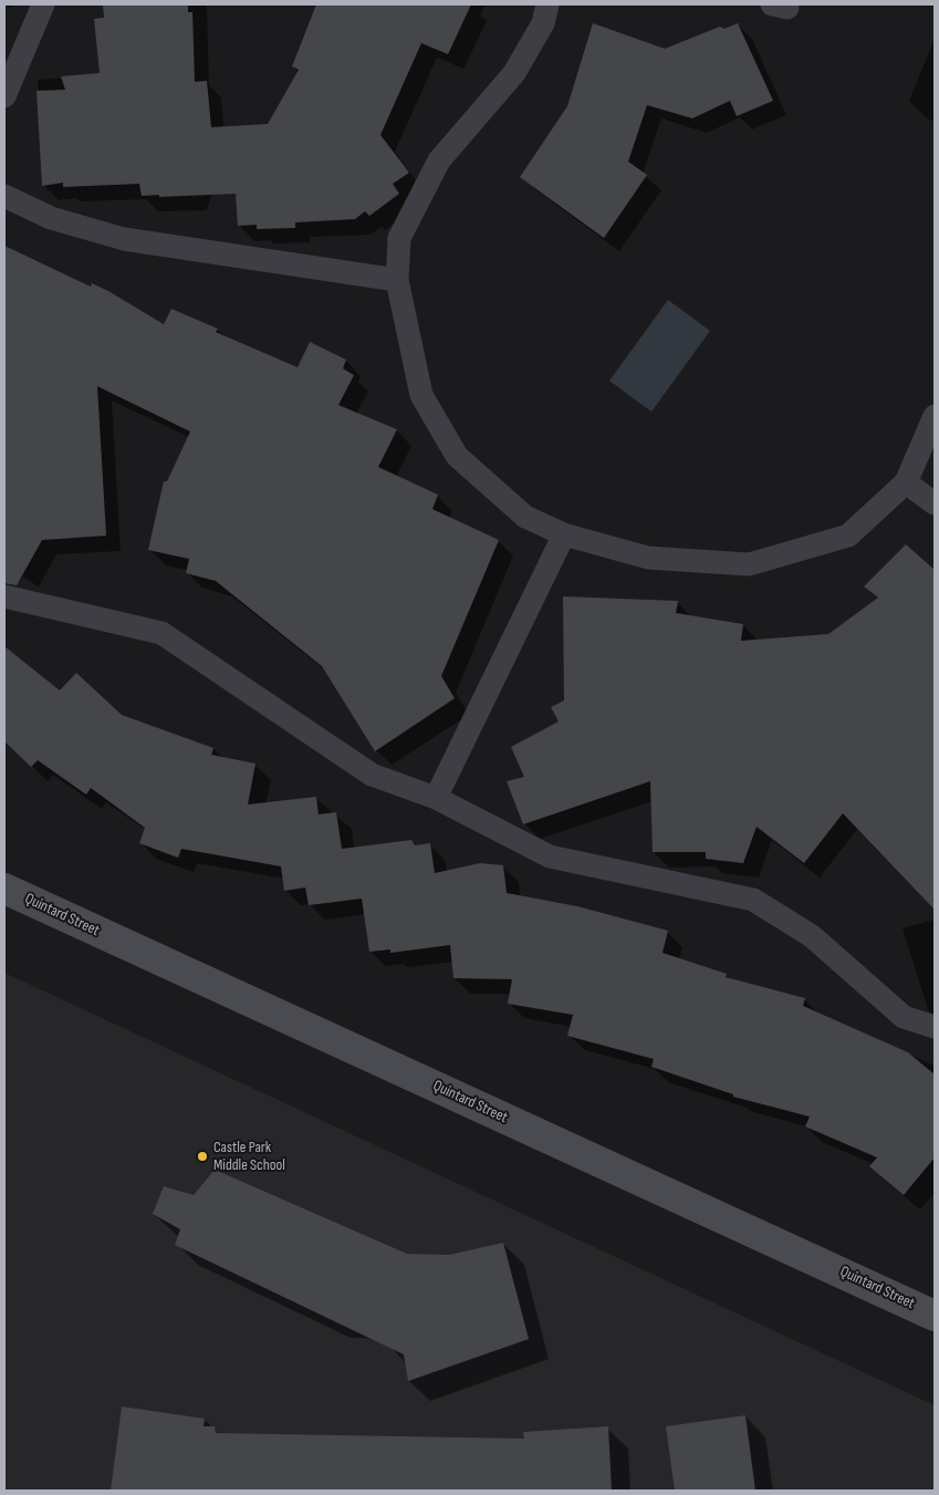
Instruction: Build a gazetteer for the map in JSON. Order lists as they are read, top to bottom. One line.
{"streets":{"street":["Quintard Street"]},"places":["Castle Park Middle School"]}
